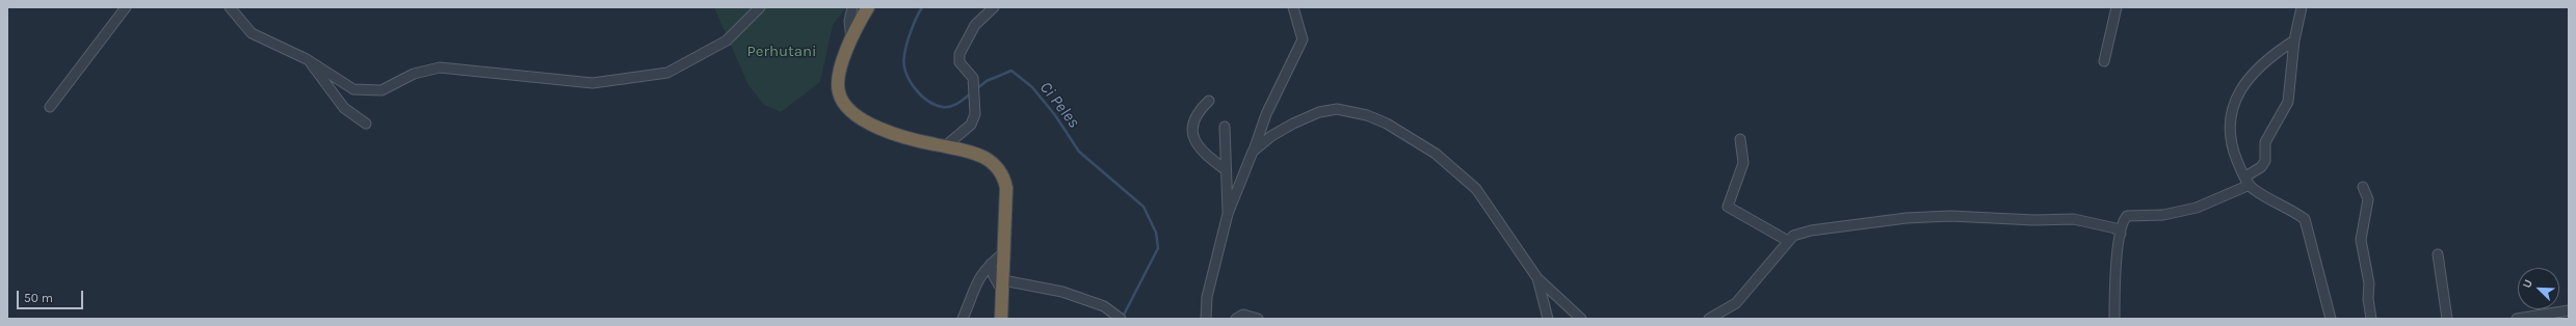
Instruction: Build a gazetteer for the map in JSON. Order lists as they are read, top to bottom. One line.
{"water":["Ci Peles"],"parks":["Perhutani"],"scale_bar":"50 m","north":"top left"}
